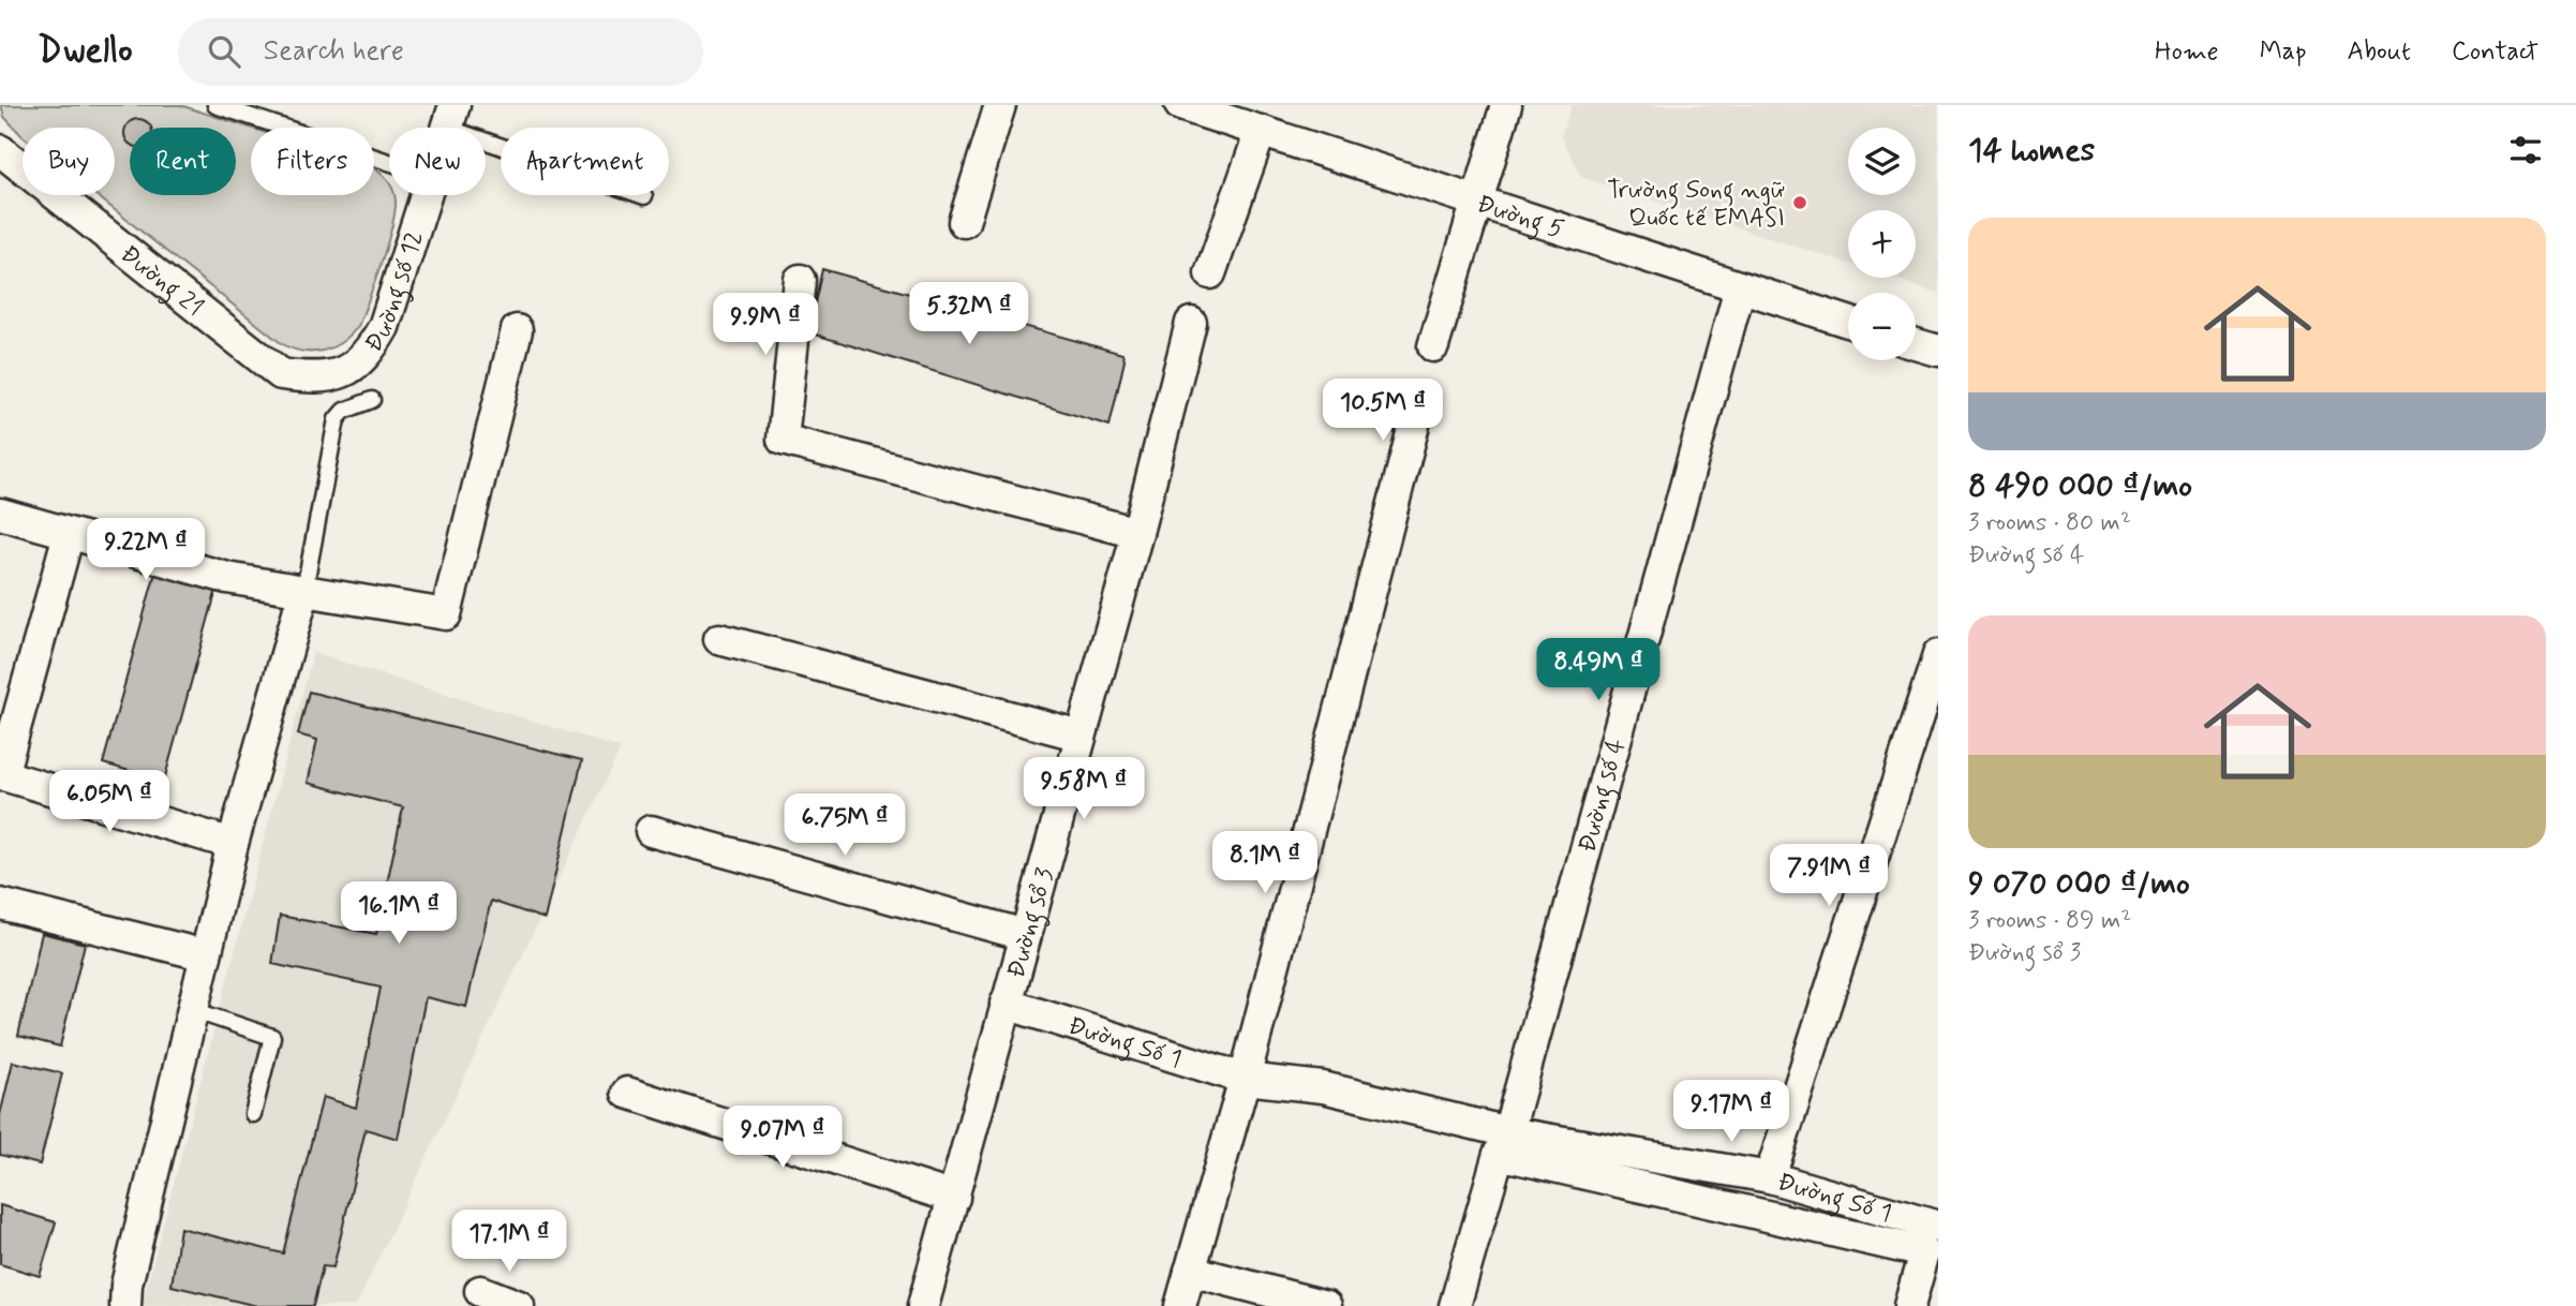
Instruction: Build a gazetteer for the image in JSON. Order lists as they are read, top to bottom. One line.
{"streets":{"street":["Đường 5","Đường 21","Đường số 12","Đường số 4","Đường sổ 3","Đường Số 1"]},"crossings":[["Đường 5","Đường số 4"],["Đường 21","Đường số 12"],["Đường số 4","Đường Số 1"],["Đường sổ 3","Đường Số 1"]],"places":["Trường Song ngữ Quốc tế EMASI"],"page":{"header":"Dwello","search":"Search here","nav":["Home","Map","About","Contact"],"heading":"14 homes","map_buttons":["+","−"],"chip":["Buy","Rent","Filters","New","Apartment"],"list":[{"name":"8 490 000 ₫/mo","note":"3 rooms · 80 m² · Đường số 4"},{"name":"9 070 000 ₫/mo","note":"3 rooms · 89 m² · Đường sổ 3"}],"price":["5.32M ₫","9.9M ₫","10.5M ₫","9.22M ₫","8.49M ₫","9.58M ₫","6.05M ₫","6.75M ₫","8.1M ₫","7.91M ₫","16.1M ₫","9.17M ₫","9.07M ₫","17.1M ₫"]}}
